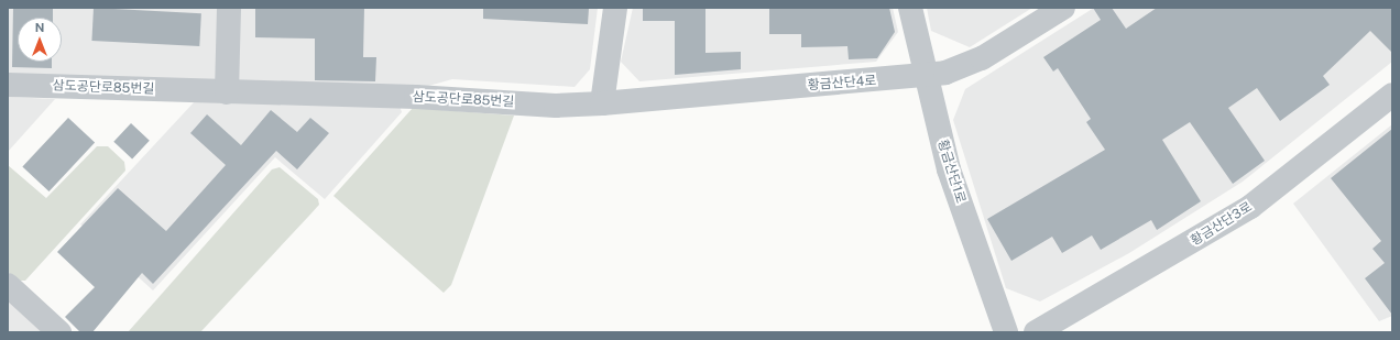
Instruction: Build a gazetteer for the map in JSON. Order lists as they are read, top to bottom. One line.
{"streets":{"street":["황금산단4로","삼도공단로85번길","황금산단1로","황금산단3로"]},"crossings":[["황금산단4로","삼도공단로85번길"],["황금산단4로","황금산단1로"]],"north":"top"}
